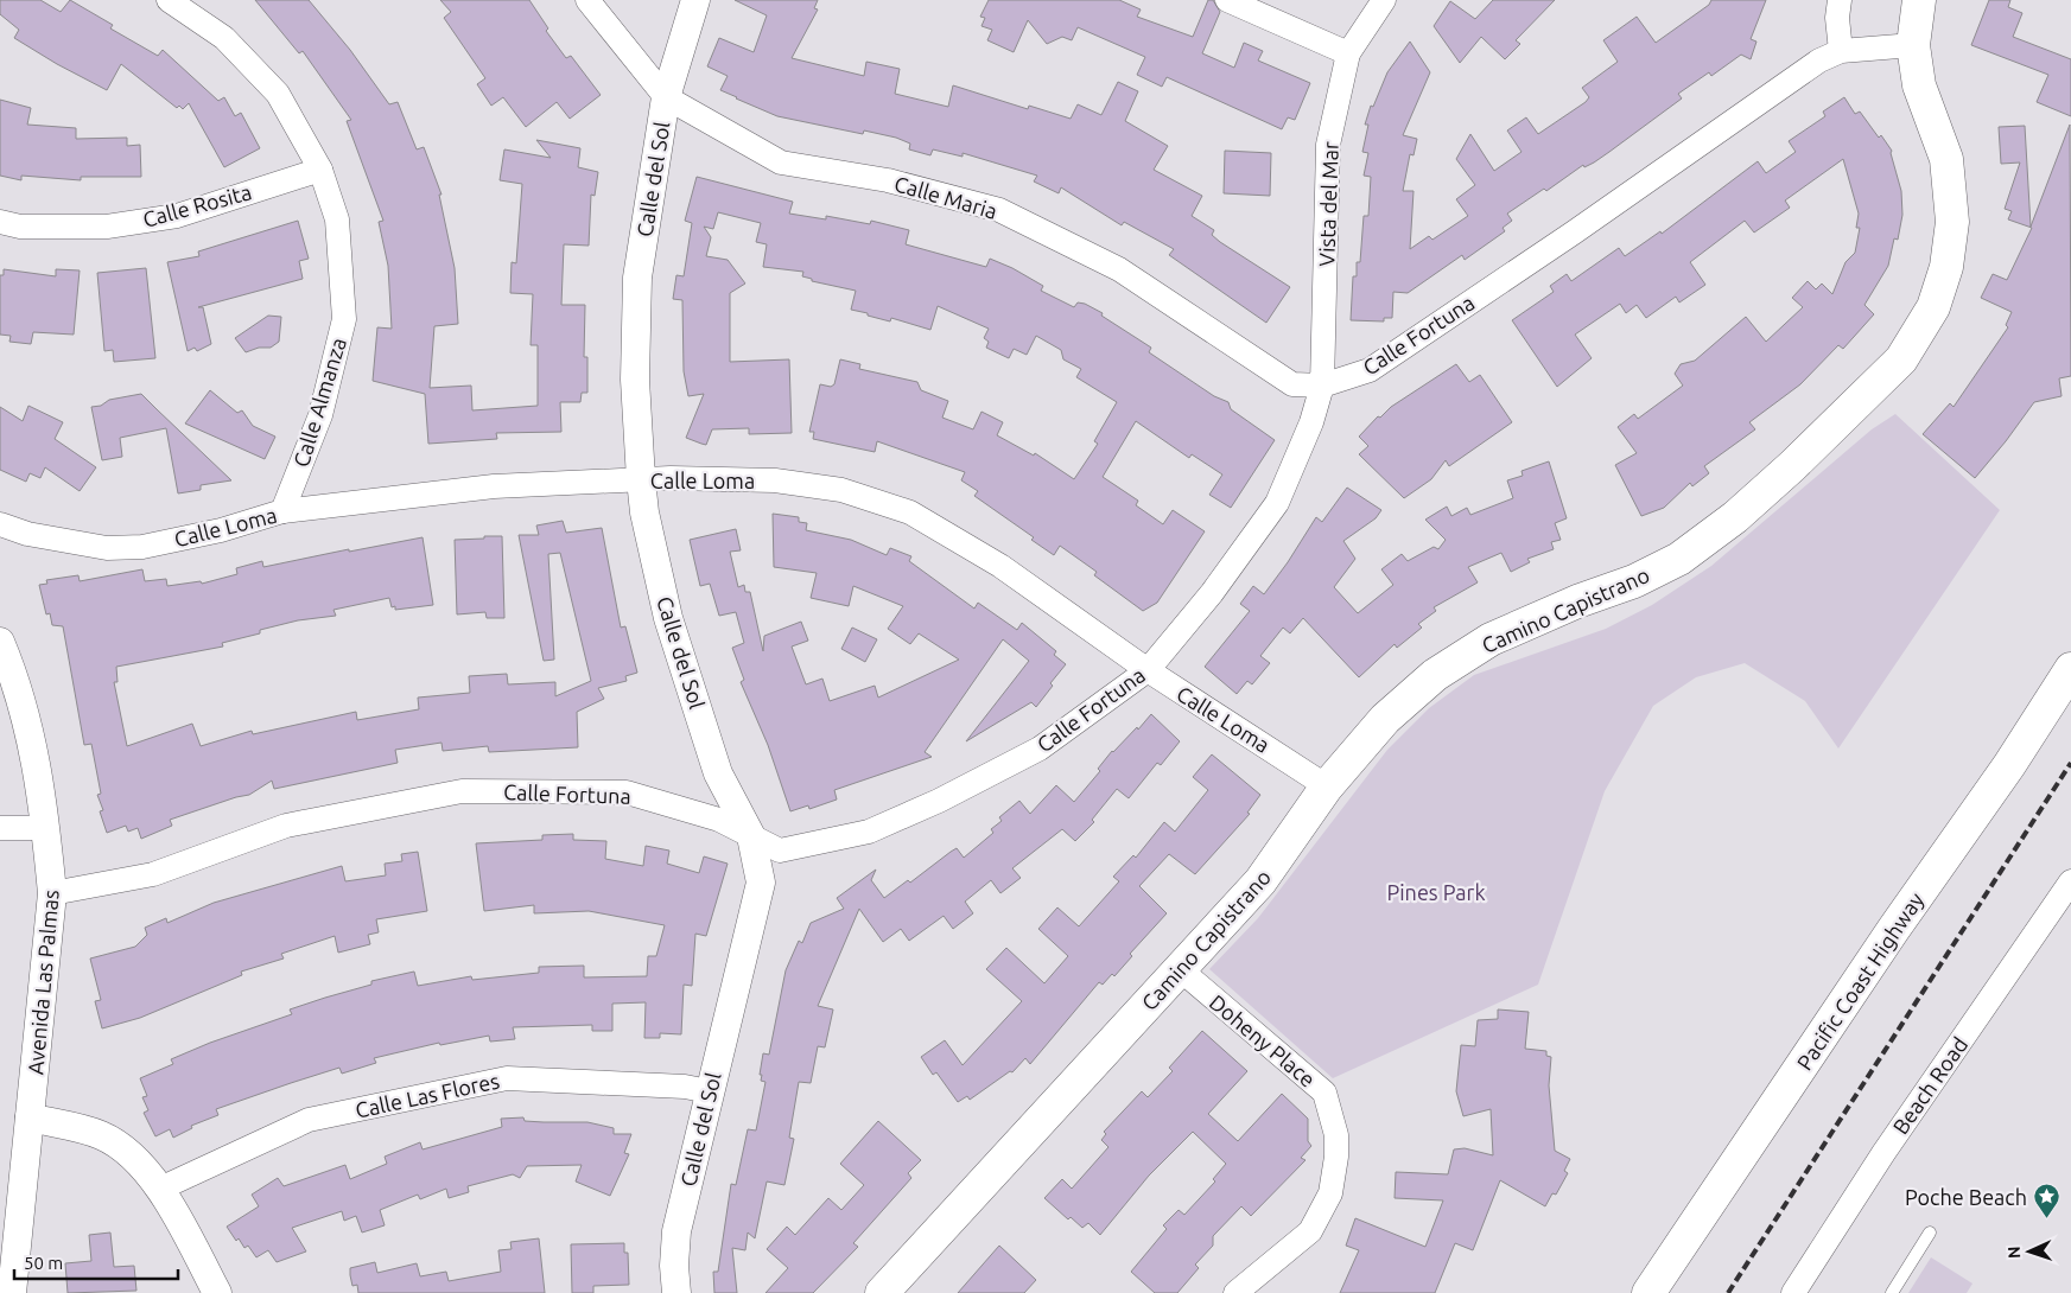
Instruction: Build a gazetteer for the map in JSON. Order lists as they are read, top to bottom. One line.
{"streets":{"main road":["Camino Capistrano","Pacific Coast Highway"],"street":["Calle del Sol","Calle Maria","Vista del Mar","Calle Rosita","Calle Fortuna","Calle Almanza","Calle Loma","Avenida Las Palmas","Doheny Place","Beach Road","Calle Las Flores"]},"crossings":[["Calle del Sol","Calle Maria"],["Calle del Sol","Calle Fortuna"],["Calle del Sol","Calle Loma"],["Calle del Sol","Calle Las Flores"],["Calle Maria","Vista del Mar"],["Calle Maria","Calle Fortuna"],["Vista del Mar","Calle Fortuna"],["Calle Rosita","Calle Almanza"],["Calle Fortuna","Calle Loma"],["Calle Fortuna","Camino Capistrano"],["Calle Fortuna","Avenida Las Palmas"],["Calle Almanza","Calle Loma"],["Calle Loma","Camino Capistrano"],["Camino Capistrano","Doheny Place"]],"parks":["Pines Park"],"places":{"place":["Poche Beach"]},"scale_bar":"50 m","north":"left"}
